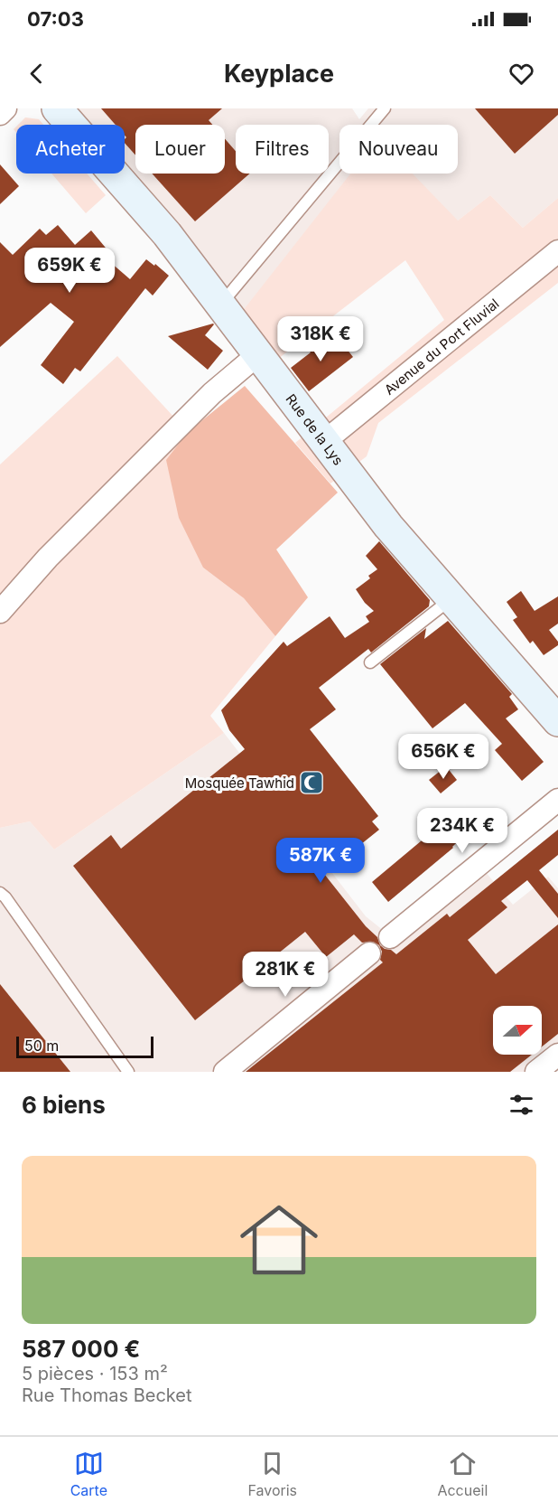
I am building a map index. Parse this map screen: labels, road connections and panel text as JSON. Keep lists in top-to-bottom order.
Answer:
{
  "streets": {
    "main road": ["Rue de la Lys"],
    "street": ["Avenue du Port Fluvial"]
  },
  "crossings": [
    ["Avenue du Port Fluvial", "Rue de la Lys"]
  ],
  "places": {
    "mosque": ["Mosquée Tawhid"]
  },
  "scale_bar": "50 m",
  "north": "right",
  "page": {
    "status": "07:03",
    "header": "Keyplace",
    "chip": [
      "Acheter",
      "Louer",
      "Filtres",
      "Nouveau"
    ],
    "price": [
      "659K €",
      "318K €",
      "656K €",
      "234K €",
      "587K €",
      "281K €"
    ],
    "scale": "50 m",
    "heading": "6 biens",
    "list": [
      {
        "name": "587 000 €",
        "note": "5 pièces · 153 m² · Rue Thomas Becket"
      }
    ],
    "tabs": ["Carte", "Favoris", "Accueil"]
  }
}
